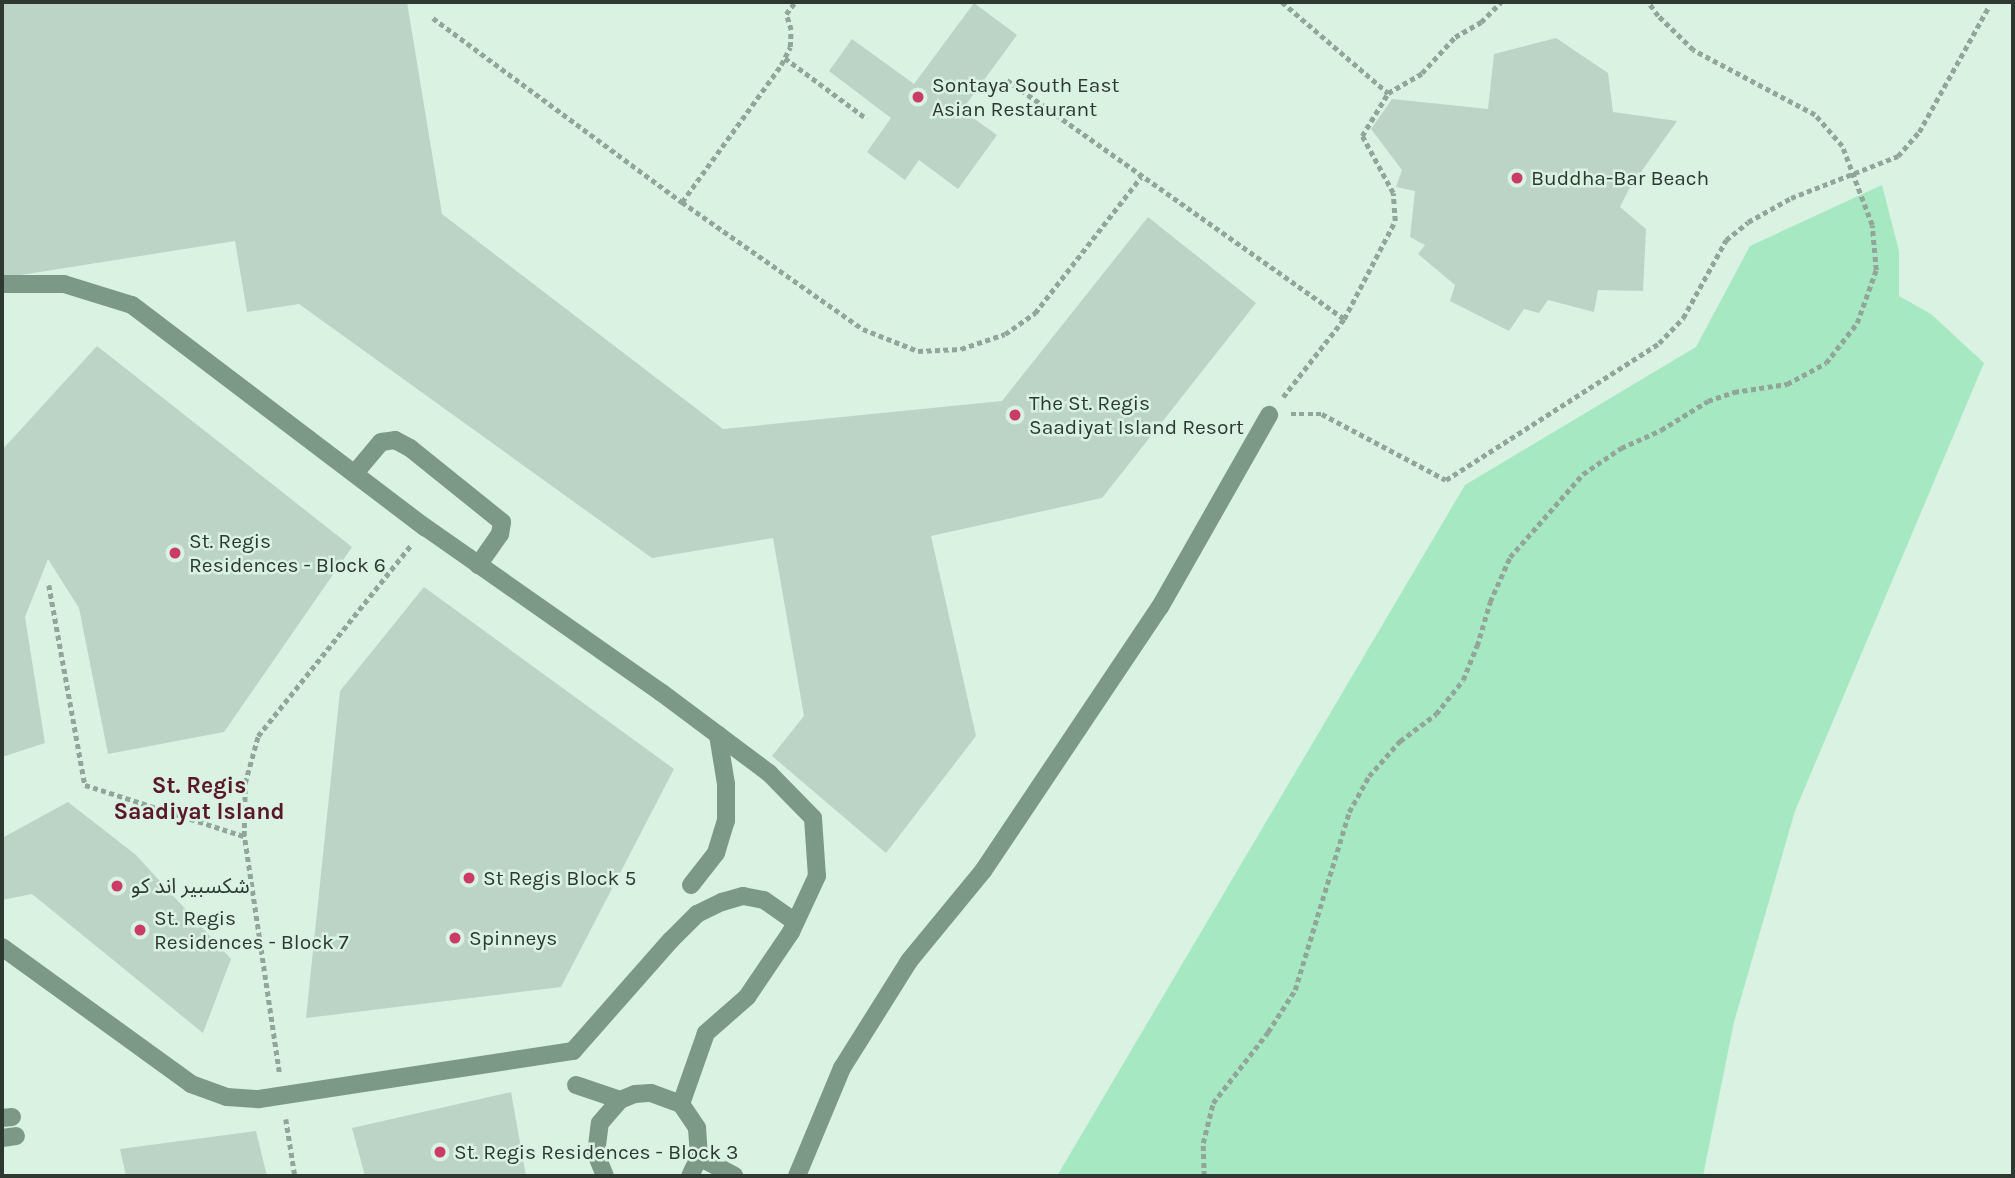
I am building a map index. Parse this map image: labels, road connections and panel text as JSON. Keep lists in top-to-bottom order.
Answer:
{
  "districts": ["St. Regis Saadiyat Island"],
  "places": [
    "Sontaya South East Asian Restaurant",
    "Buddha-Bar Beach",
    "The St. Regis Saadiyat Island Resort",
    "St. Regis Residences - Block 6",
    "St Regis Block 5",
    "شكسبير اند كو",
    "St. Regis Residences - Block 7",
    "Spinneys",
    "St. Regis Residences - Block 3"
  ]
}
